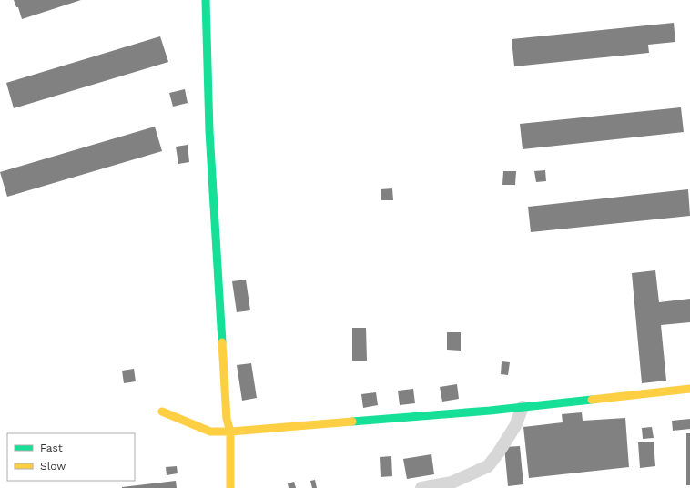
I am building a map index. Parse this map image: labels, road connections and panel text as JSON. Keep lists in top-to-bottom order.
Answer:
{
  "legend": ["Fast", "Slow"]
}
